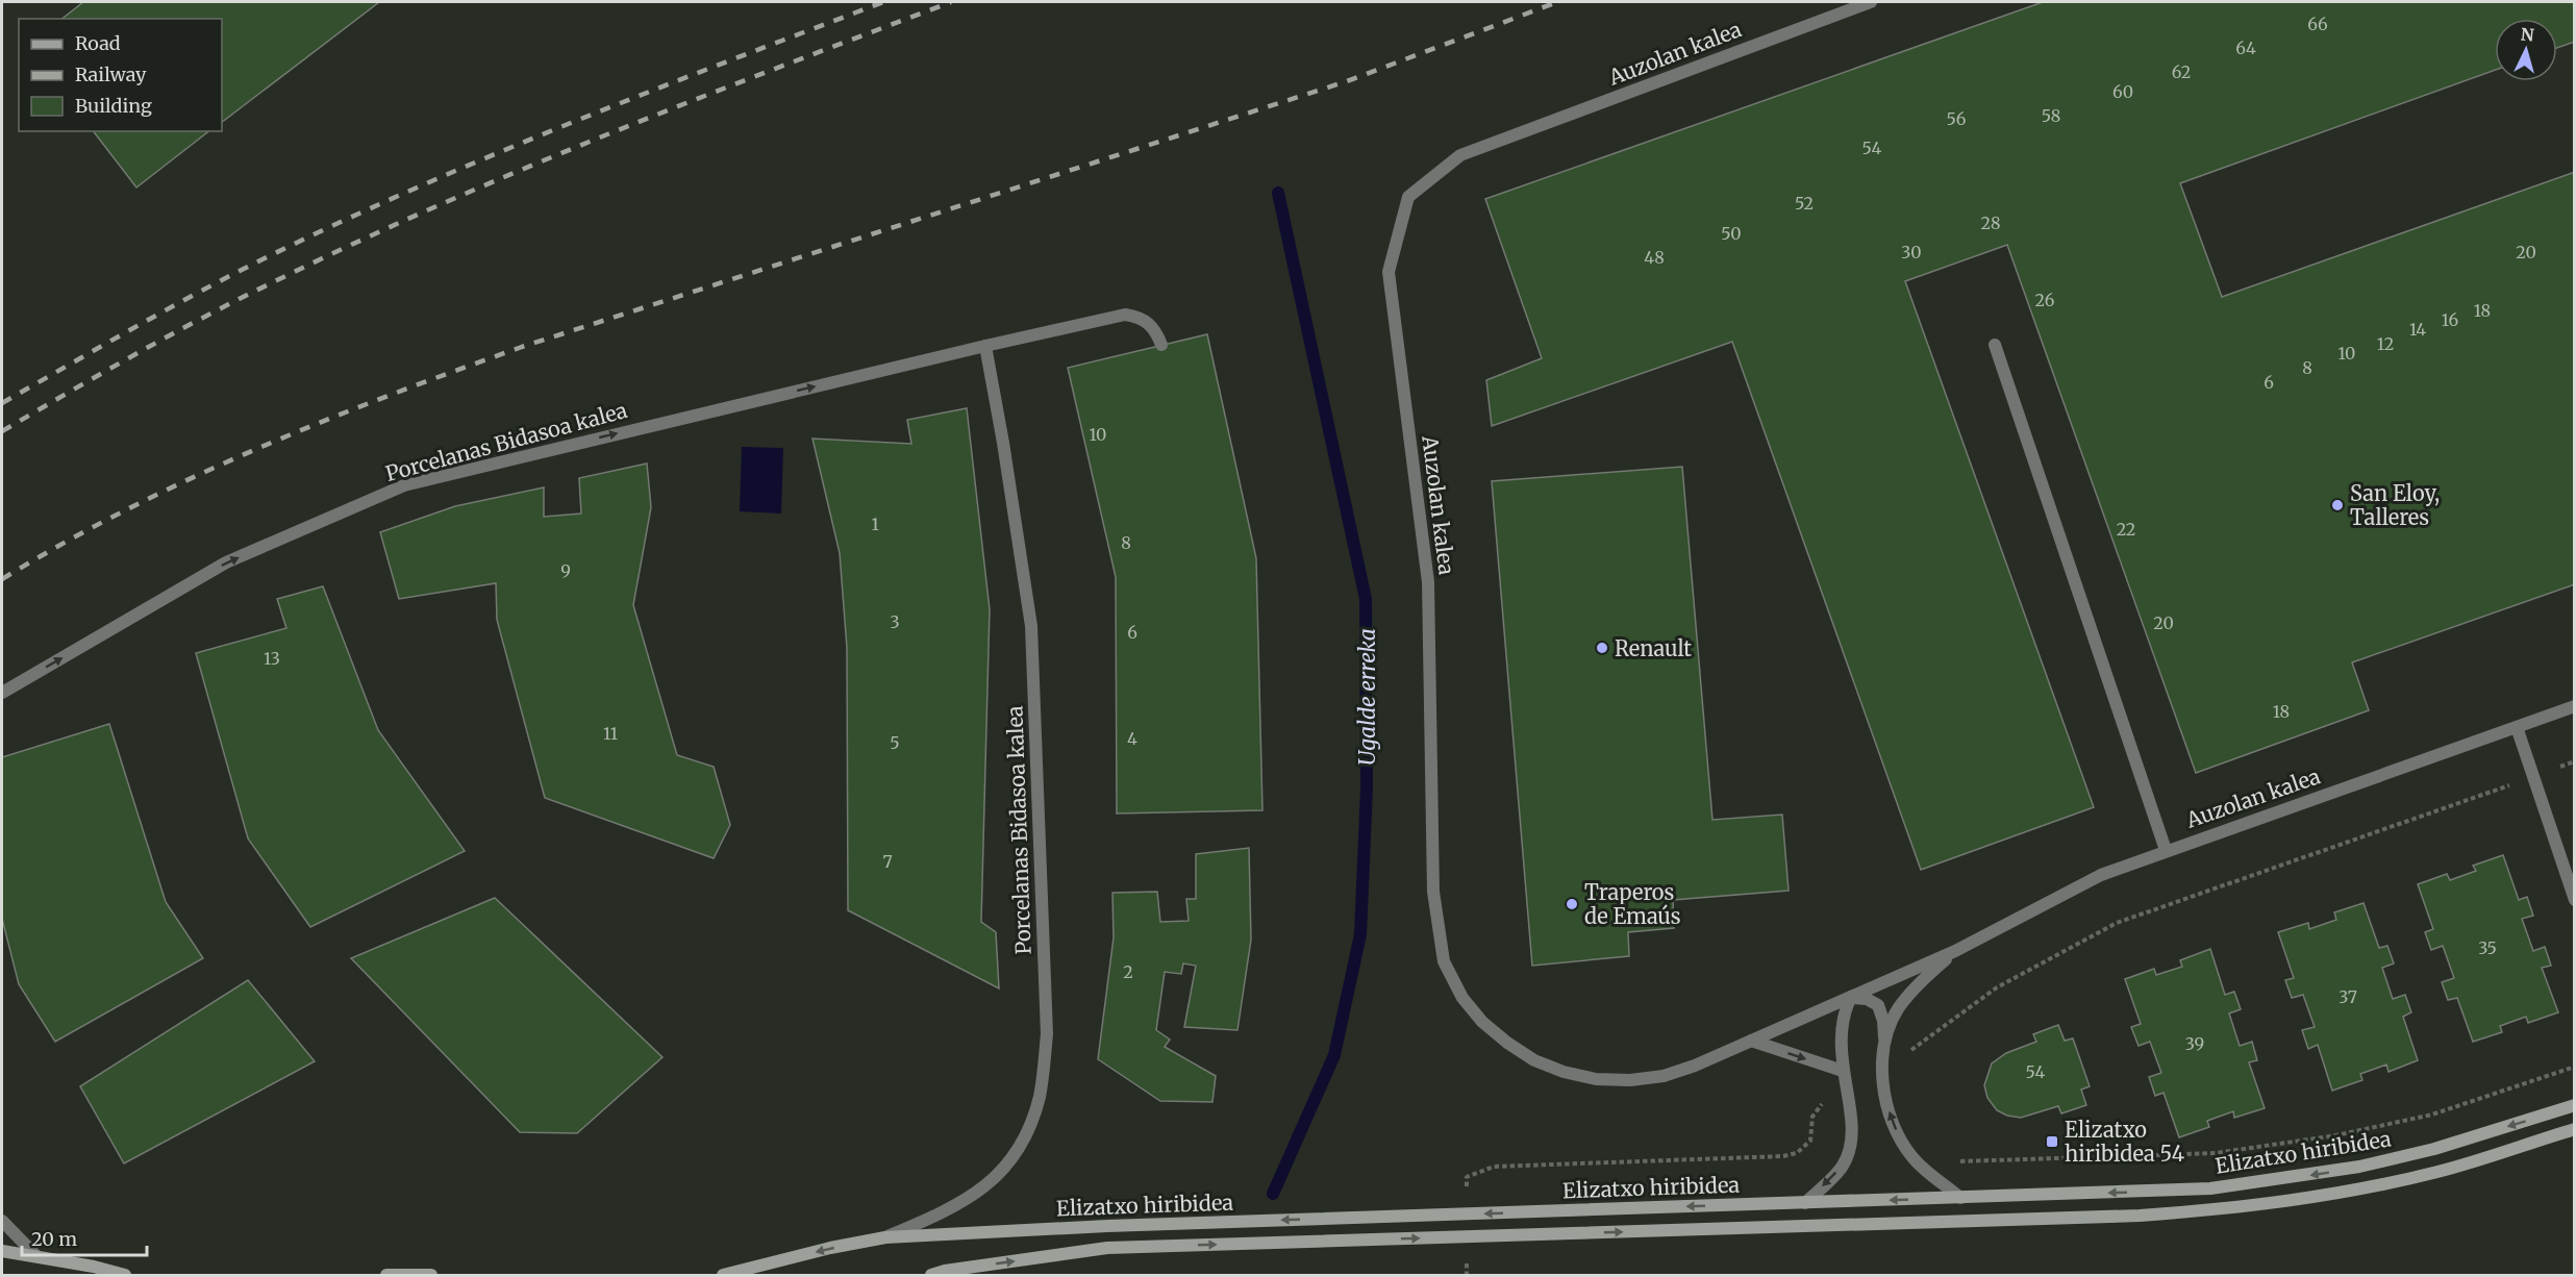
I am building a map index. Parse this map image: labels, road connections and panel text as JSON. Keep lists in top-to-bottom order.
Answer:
{
  "streets": {
    "main road": ["Elizatxo hiribidea"],
    "street": ["Auzolan kalea", "Porcelanas Bidasoa kalea"]
  },
  "crossings": [
    ["Auzolan kalea", "Elizatxo hiribidea"],
    ["Porcelanas Bidasoa kalea", "Elizatxo hiribidea"]
  ],
  "one_way": ["Porcelanas Bidasoa kalea"],
  "water": ["Ugalde erreka"],
  "places": {
    "other": ["San Eloy, Talleres", "Renault", "Traperos de Emaús"],
    "transit": ["Elizatxo hiribidea 54"]
  },
  "house_numbers": [
    "66",
    "64",
    "62",
    "60",
    "58",
    "56",
    "54",
    "52",
    "28",
    "50",
    "30",
    "20",
    "48",
    "26",
    "18",
    "16",
    "14",
    "12",
    "10",
    "8",
    "6",
    "10",
    "1",
    "22",
    "8",
    "9",
    "3",
    "20",
    "6",
    "13",
    "18",
    "11",
    "4",
    "5",
    "7",
    "35",
    "2",
    "37",
    "39",
    "54"
  ],
  "legend": ["Road", "Railway", "Building"],
  "scale_bar": "20 m",
  "north": "top"
}
